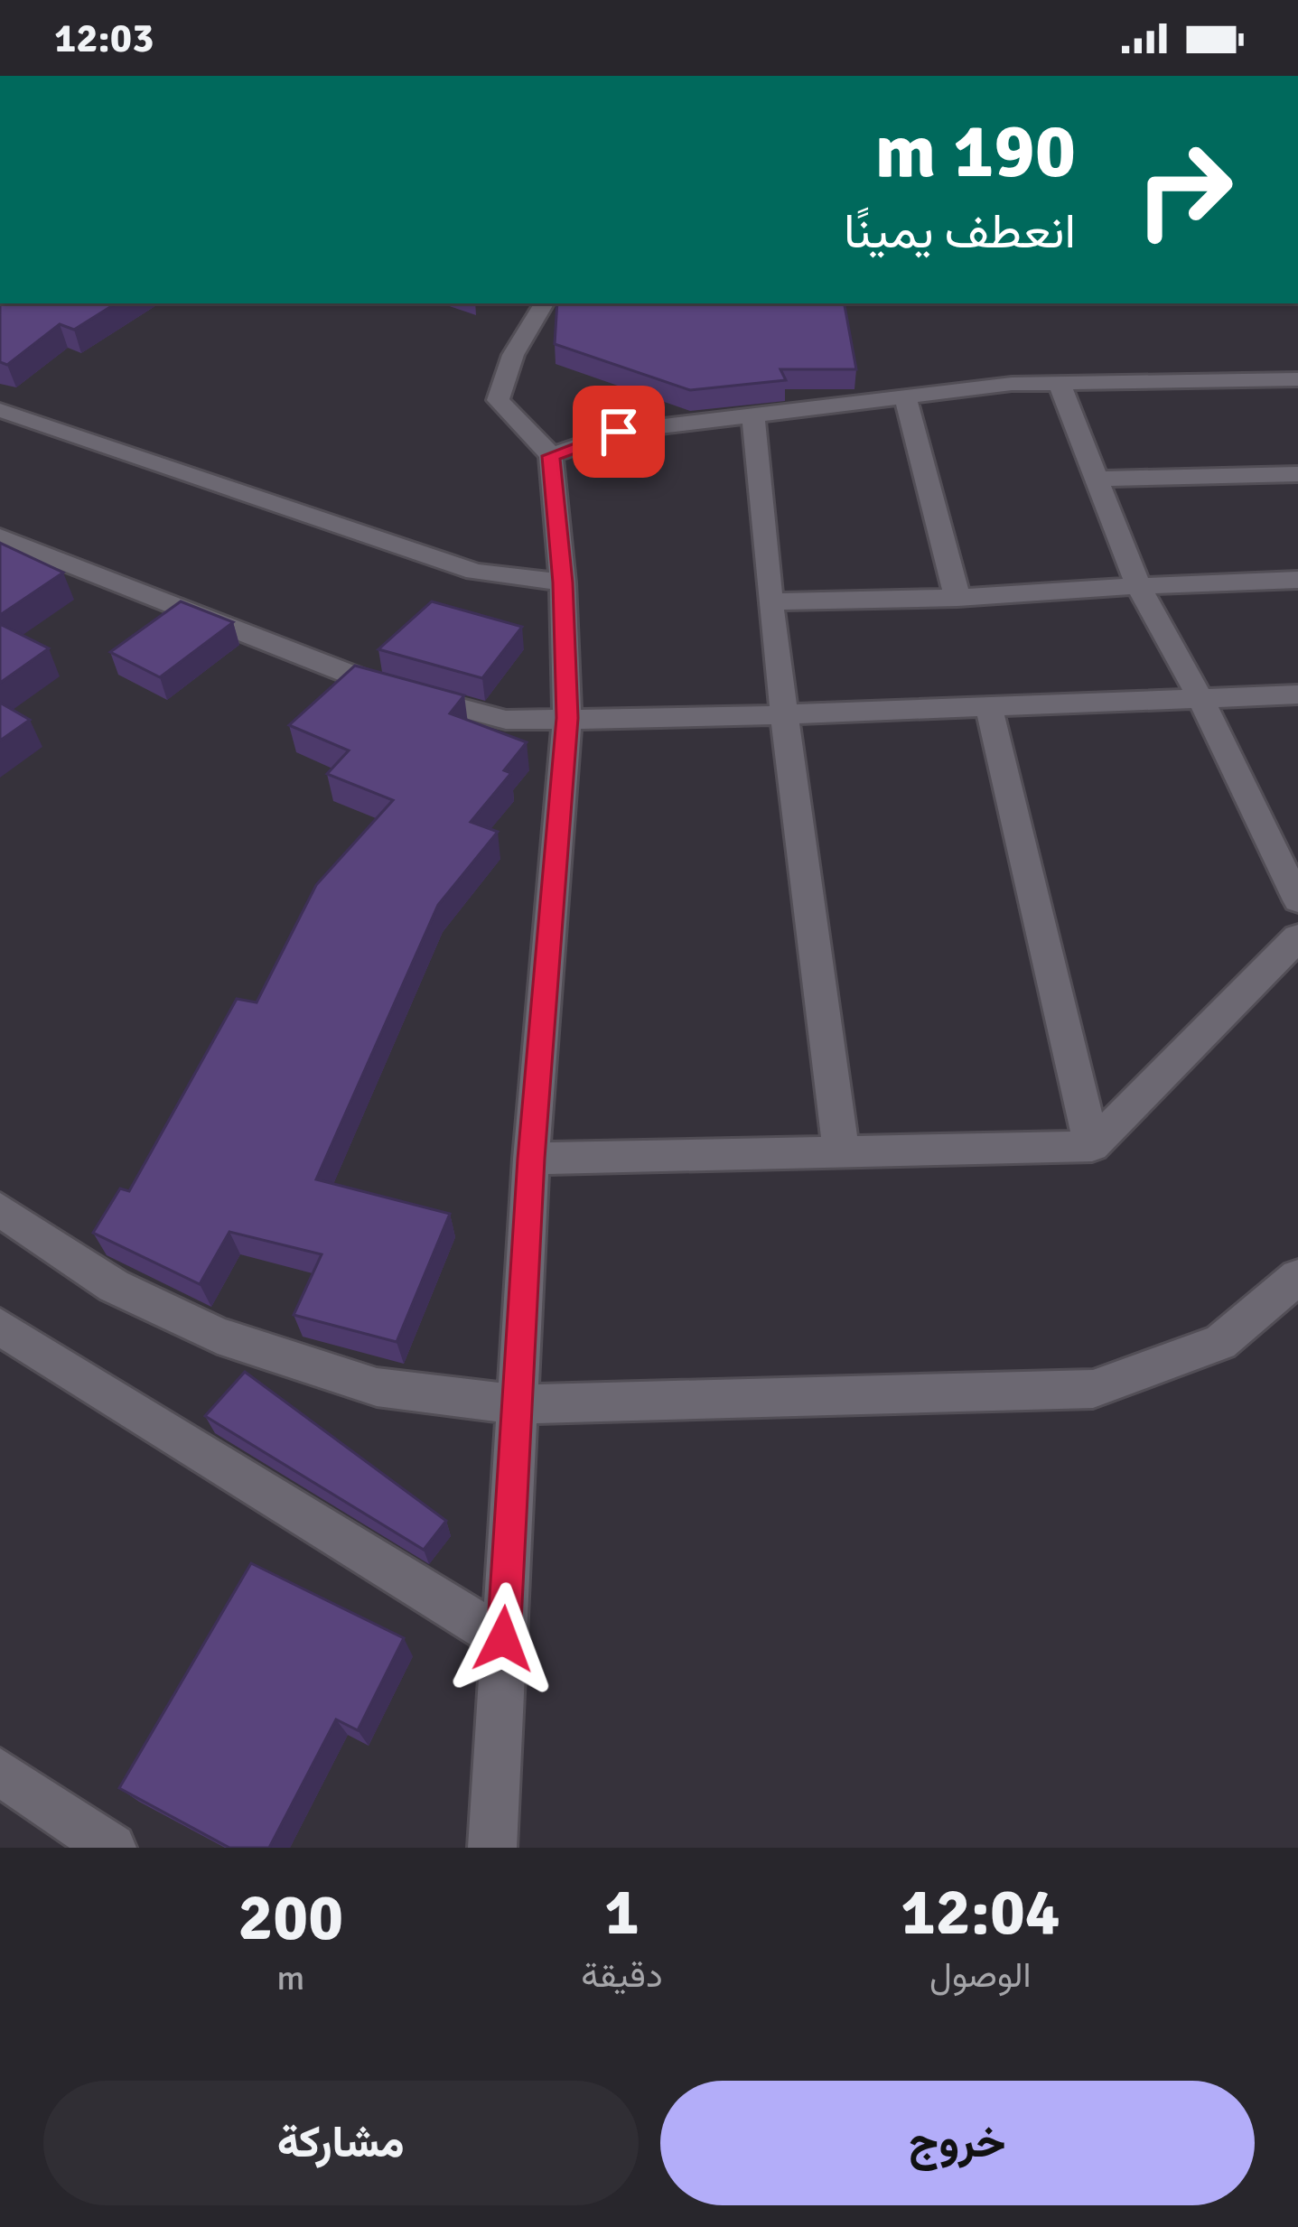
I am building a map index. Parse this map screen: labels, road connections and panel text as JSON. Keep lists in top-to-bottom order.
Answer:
{
  "page": {
    "status": "12:03",
    "turn": ["190 m", "انعطف يمينًا"],
    "eta": [
      "12:04",
      "الوصول",
      "1",
      "دقيقة",
      "200",
      "m"
    ],
    "buttons": ["خروج", "مشاركة"]
  }
}
